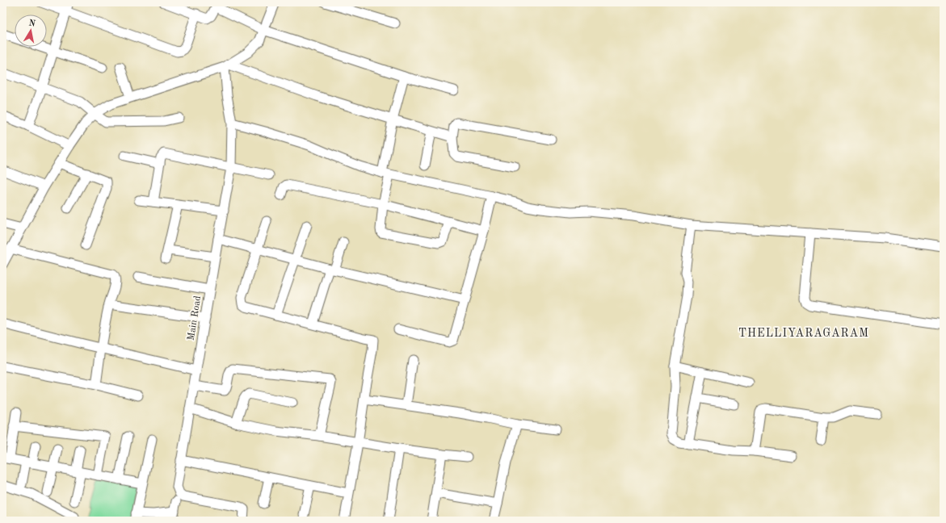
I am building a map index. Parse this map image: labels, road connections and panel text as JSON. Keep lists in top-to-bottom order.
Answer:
{
  "streets": {
    "street": ["Main Road"]
  },
  "districts": ["THELLIYARAGARAM"],
  "north": "top"
}
